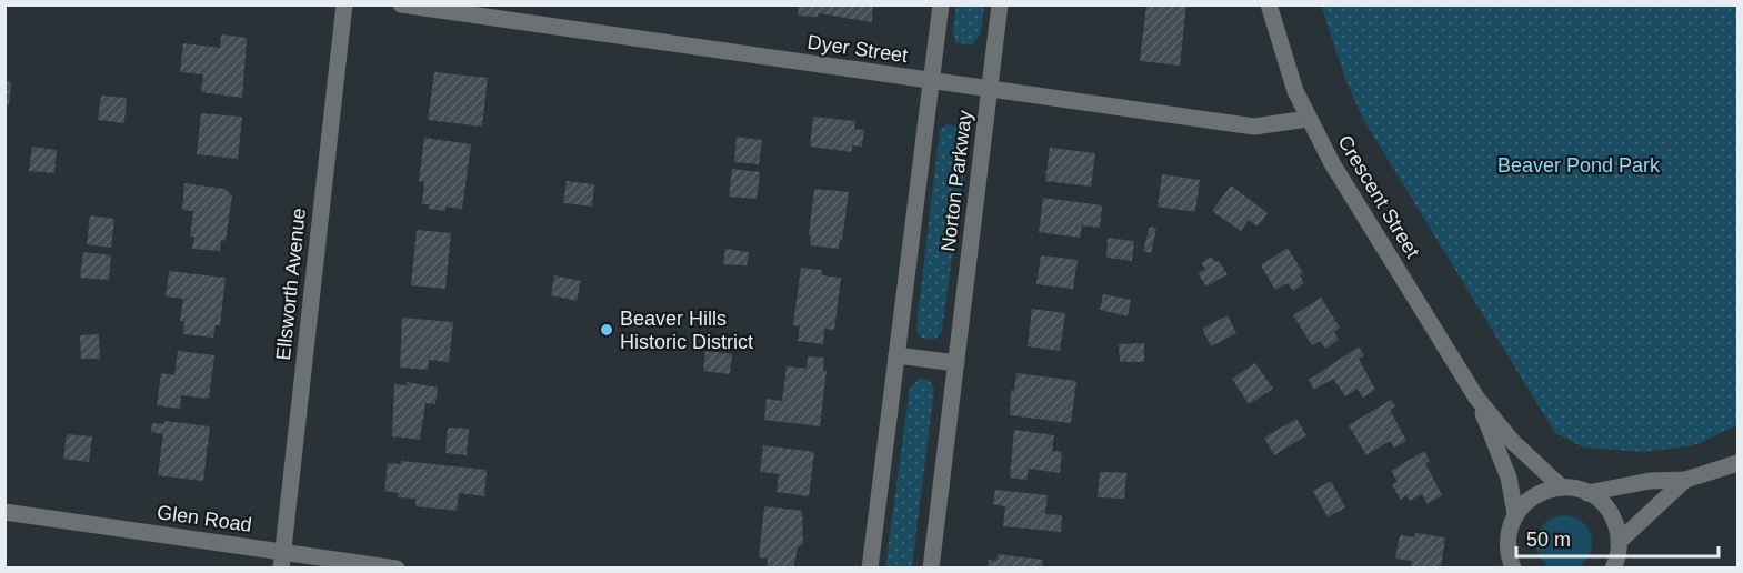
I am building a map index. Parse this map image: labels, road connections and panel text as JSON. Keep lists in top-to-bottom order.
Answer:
{
  "streets": {
    "street": [
      "Dyer Street",
      "Norton Parkway",
      "Crescent Street",
      "Ellsworth Avenue",
      "Glen Road"
    ]
  },
  "crossings": [
    ["Dyer Street", "Norton Parkway"],
    ["Dyer Street", "Crescent Street"],
    ["Ellsworth Avenue", "Glen Road"]
  ],
  "parks": ["Beaver Pond Park"],
  "places": ["Beaver Hills Historic District"],
  "scale_bar": "50 m"
}
